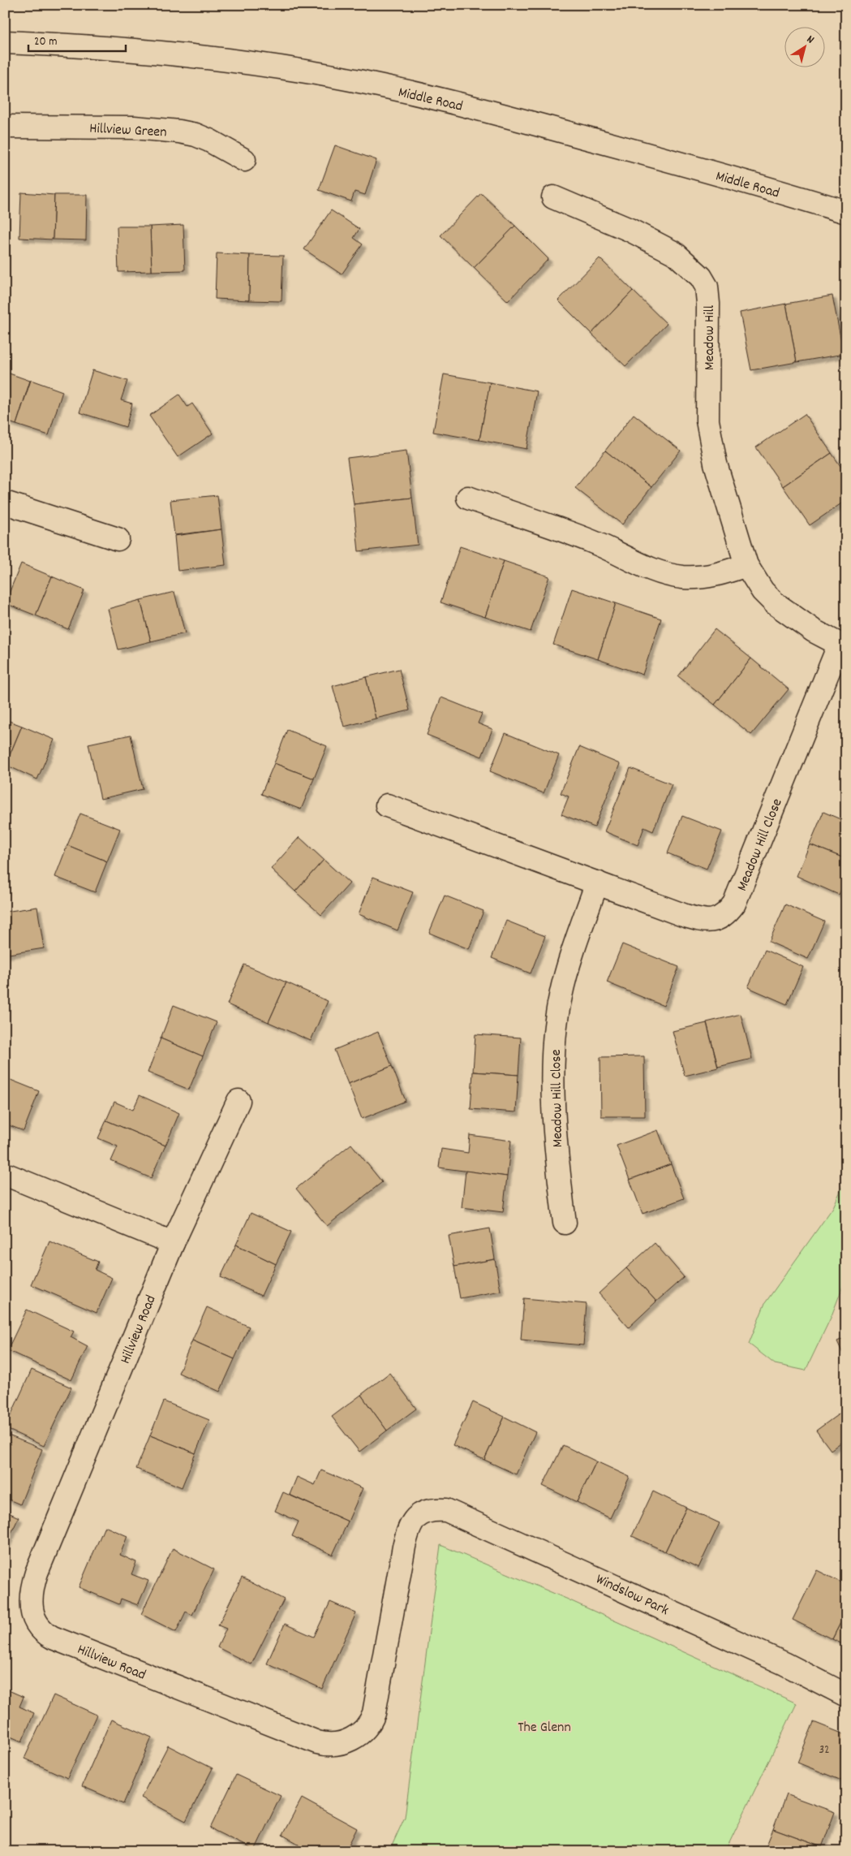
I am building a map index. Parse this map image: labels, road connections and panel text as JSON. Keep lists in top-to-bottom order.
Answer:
{
  "streets": {
    "street": [
      "Middle Road",
      "Hillview Green",
      "Meadow Hill",
      "Meadow Hill Close",
      "Hillview Road",
      "Windslow Park"
    ]
  },
  "crossings": [
    ["Meadow Hill", "Meadow Hill Close"],
    ["Hillview Road", "Windslow Park"]
  ],
  "parks": ["The Glenn"],
  "house_numbers": ["32"],
  "scale_bar": "20 m",
  "north": "top right"
}
